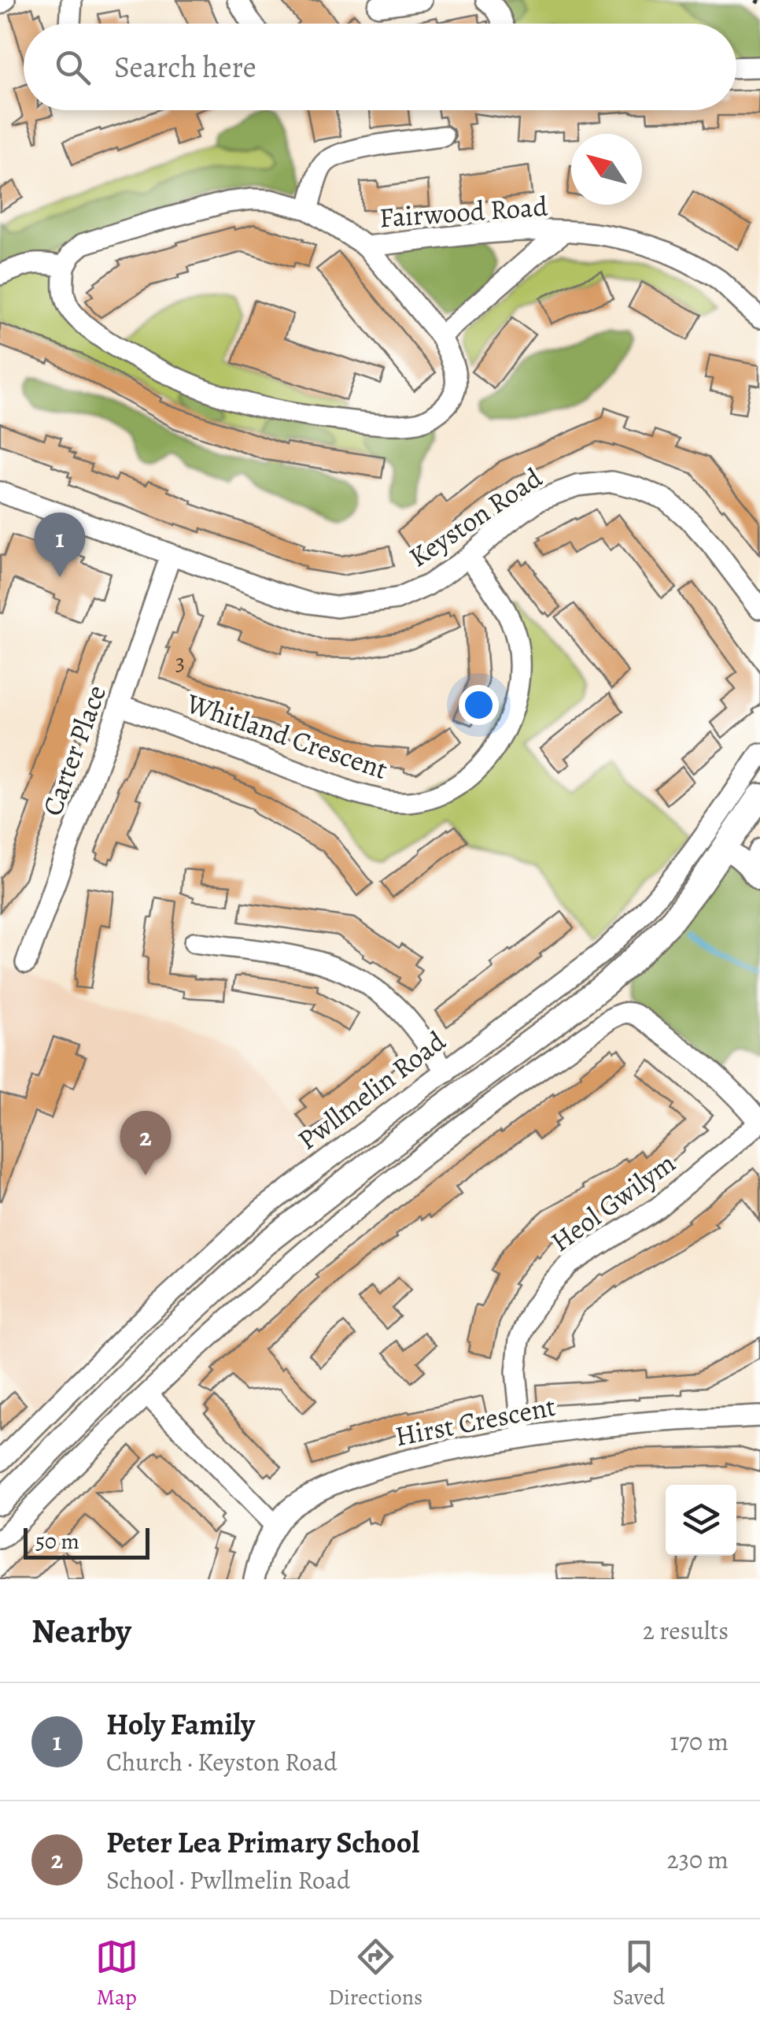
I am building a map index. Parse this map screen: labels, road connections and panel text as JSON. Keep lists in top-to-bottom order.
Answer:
{
  "streets": {
    "street": [
      "Fairwood Road",
      "Keyston Road",
      "Whitland Crescent",
      "Carter Place",
      "Pwllmelin Road",
      "Heol Gwilym",
      "Hirst Crescent"
    ]
  },
  "crossings": [
    ["Keyston Road", "Whitland Crescent"],
    ["Keyston Road", "Carter Place"],
    ["Whitland Crescent", "Carter Place"],
    ["Heol Gwilym", "Hirst Crescent"]
  ],
  "house_numbers": ["3"],
  "scale_bar": "50 m",
  "north": "top left",
  "page": {
    "search": "Search here",
    "pins": ["1", "2"],
    "scale": "50 m",
    "heading": ["Nearby", "2 results"],
    "list": [
      {
        "mark": "1",
        "name": "Holy Family",
        "note": "Church · Keyston Road",
        "value": "170 m"
      },
      {
        "mark": "2",
        "name": "Peter Lea Primary School",
        "note": "School · Pwllmelin Road",
        "value": "230 m"
      }
    ],
    "nav": ["Map", "Directions", "Saved"]
  }
}
